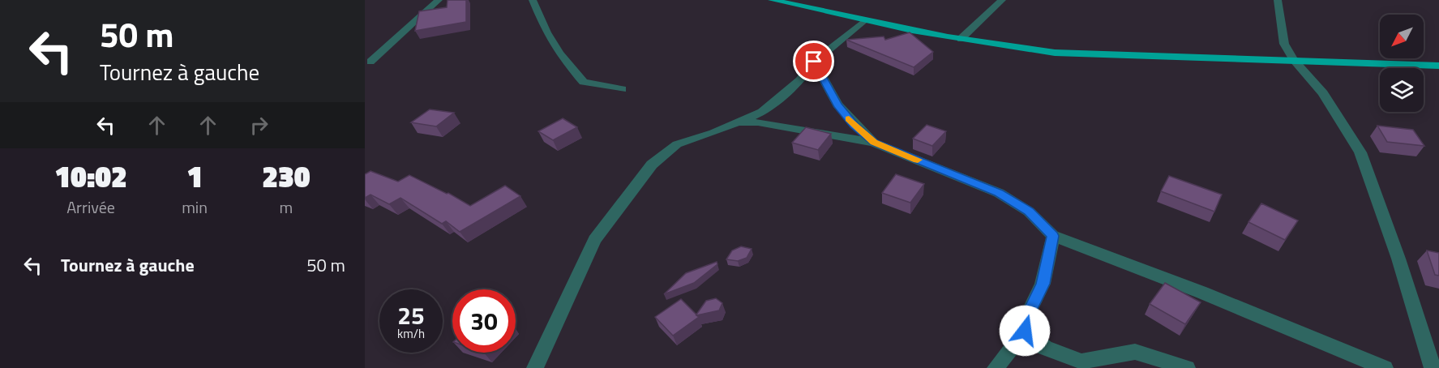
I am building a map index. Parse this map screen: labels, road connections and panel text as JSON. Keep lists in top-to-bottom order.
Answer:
{
  "north": "bottom left",
  "page": {
    "turn": ["50 m", "Tournez à gauche"],
    "eta": [
      "10:02",
      "Arrivée",
      "1",
      "min",
      "230",
      "m"
    ],
    "list": [
      {
        "name": "Tournez à gauche",
        "value": "50 m"
      }
    ],
    "speed": "25 km/h",
    "limit": "30"
  }
}
